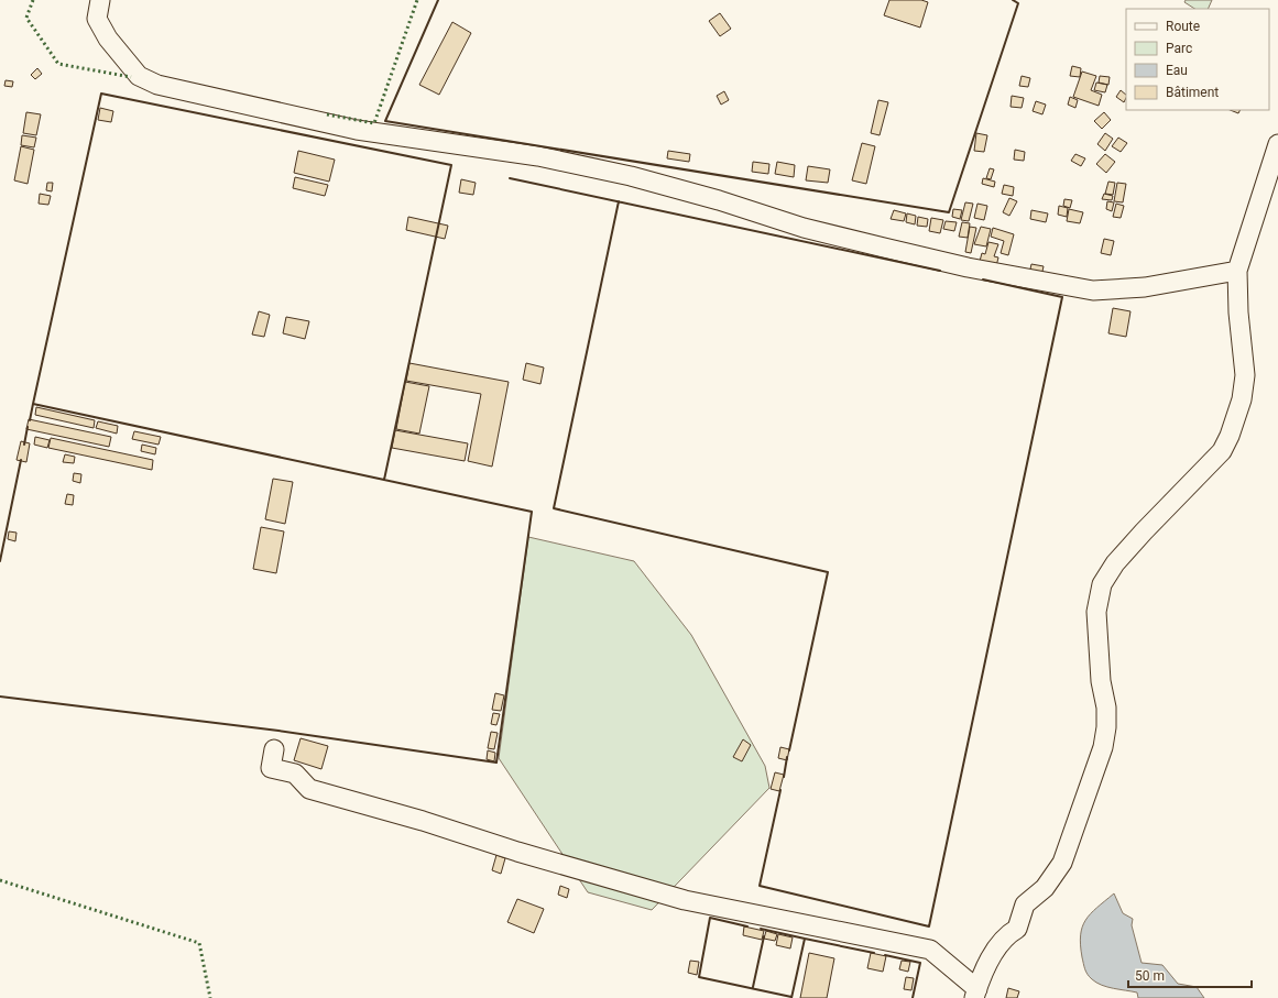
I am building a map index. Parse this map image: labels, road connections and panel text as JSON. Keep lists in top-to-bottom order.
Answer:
{
  "legend": [
    "Route",
    "Parc",
    "Eau",
    "Bâtiment"
  ],
  "scale_bar": "50 m"
}
